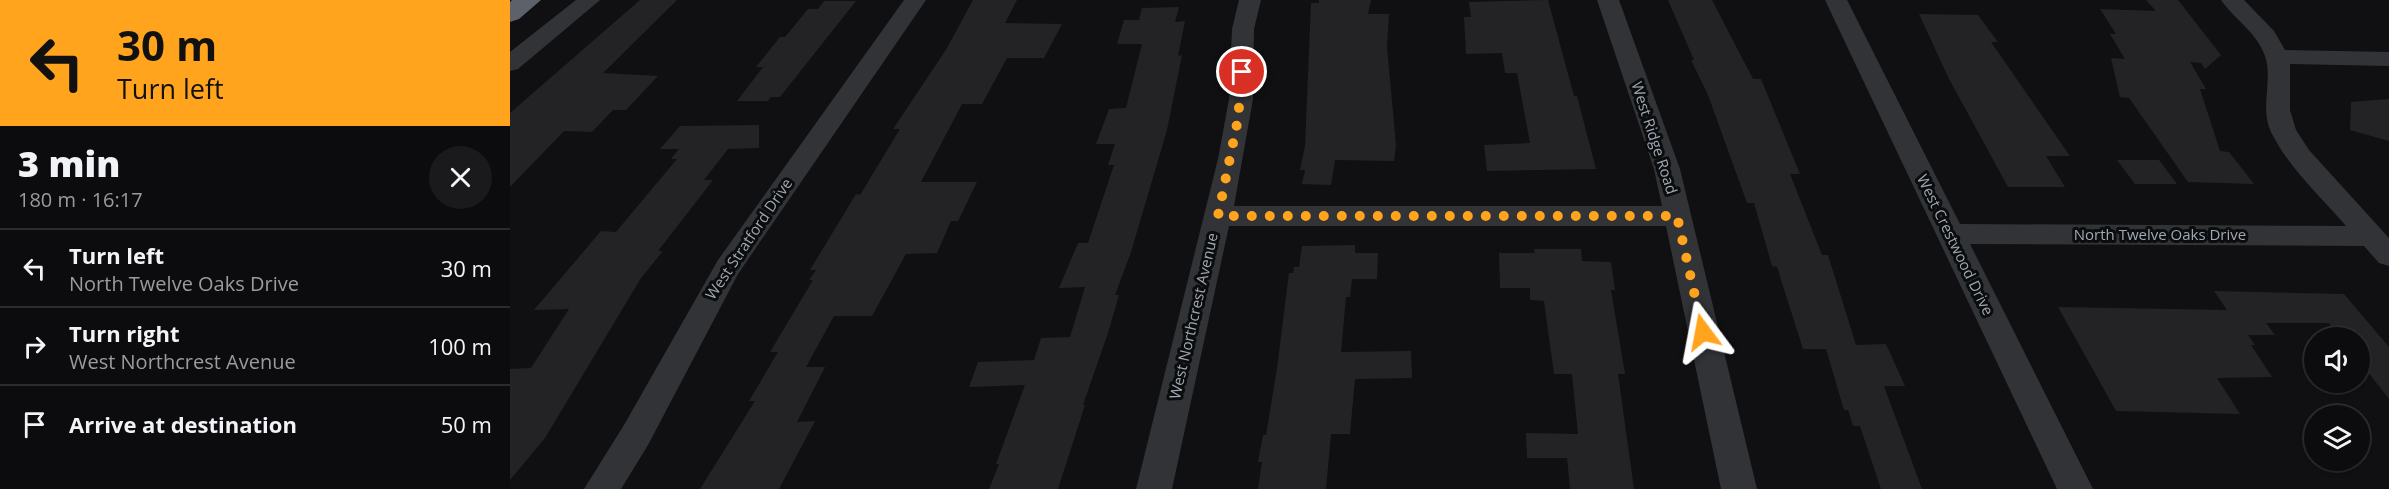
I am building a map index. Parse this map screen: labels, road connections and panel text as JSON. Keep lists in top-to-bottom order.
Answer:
{
  "streets": {
    "street": [
      "West Ridge Road",
      "North Twelve Oaks Drive",
      "West Stratford Drive",
      "West Crestwood Drive",
      "West Northcrest Avenue"
    ]
  },
  "crossings": [
    ["North Twelve Oaks Drive", "West Crestwood Drive"]
  ],
  "page": {
    "turn": ["30 m", "Turn left"],
    "heading": ["3 min", "180 m · 16:17"],
    "list": [
      {
        "name": "Turn left",
        "note": "North Twelve Oaks Drive",
        "value": "30 m"
      },
      {
        "name": "Turn right",
        "note": "West Northcrest Avenue",
        "value": "100 m"
      },
      {
        "name": "Arrive at destination",
        "value": "50 m"
      }
    ]
  }
}
